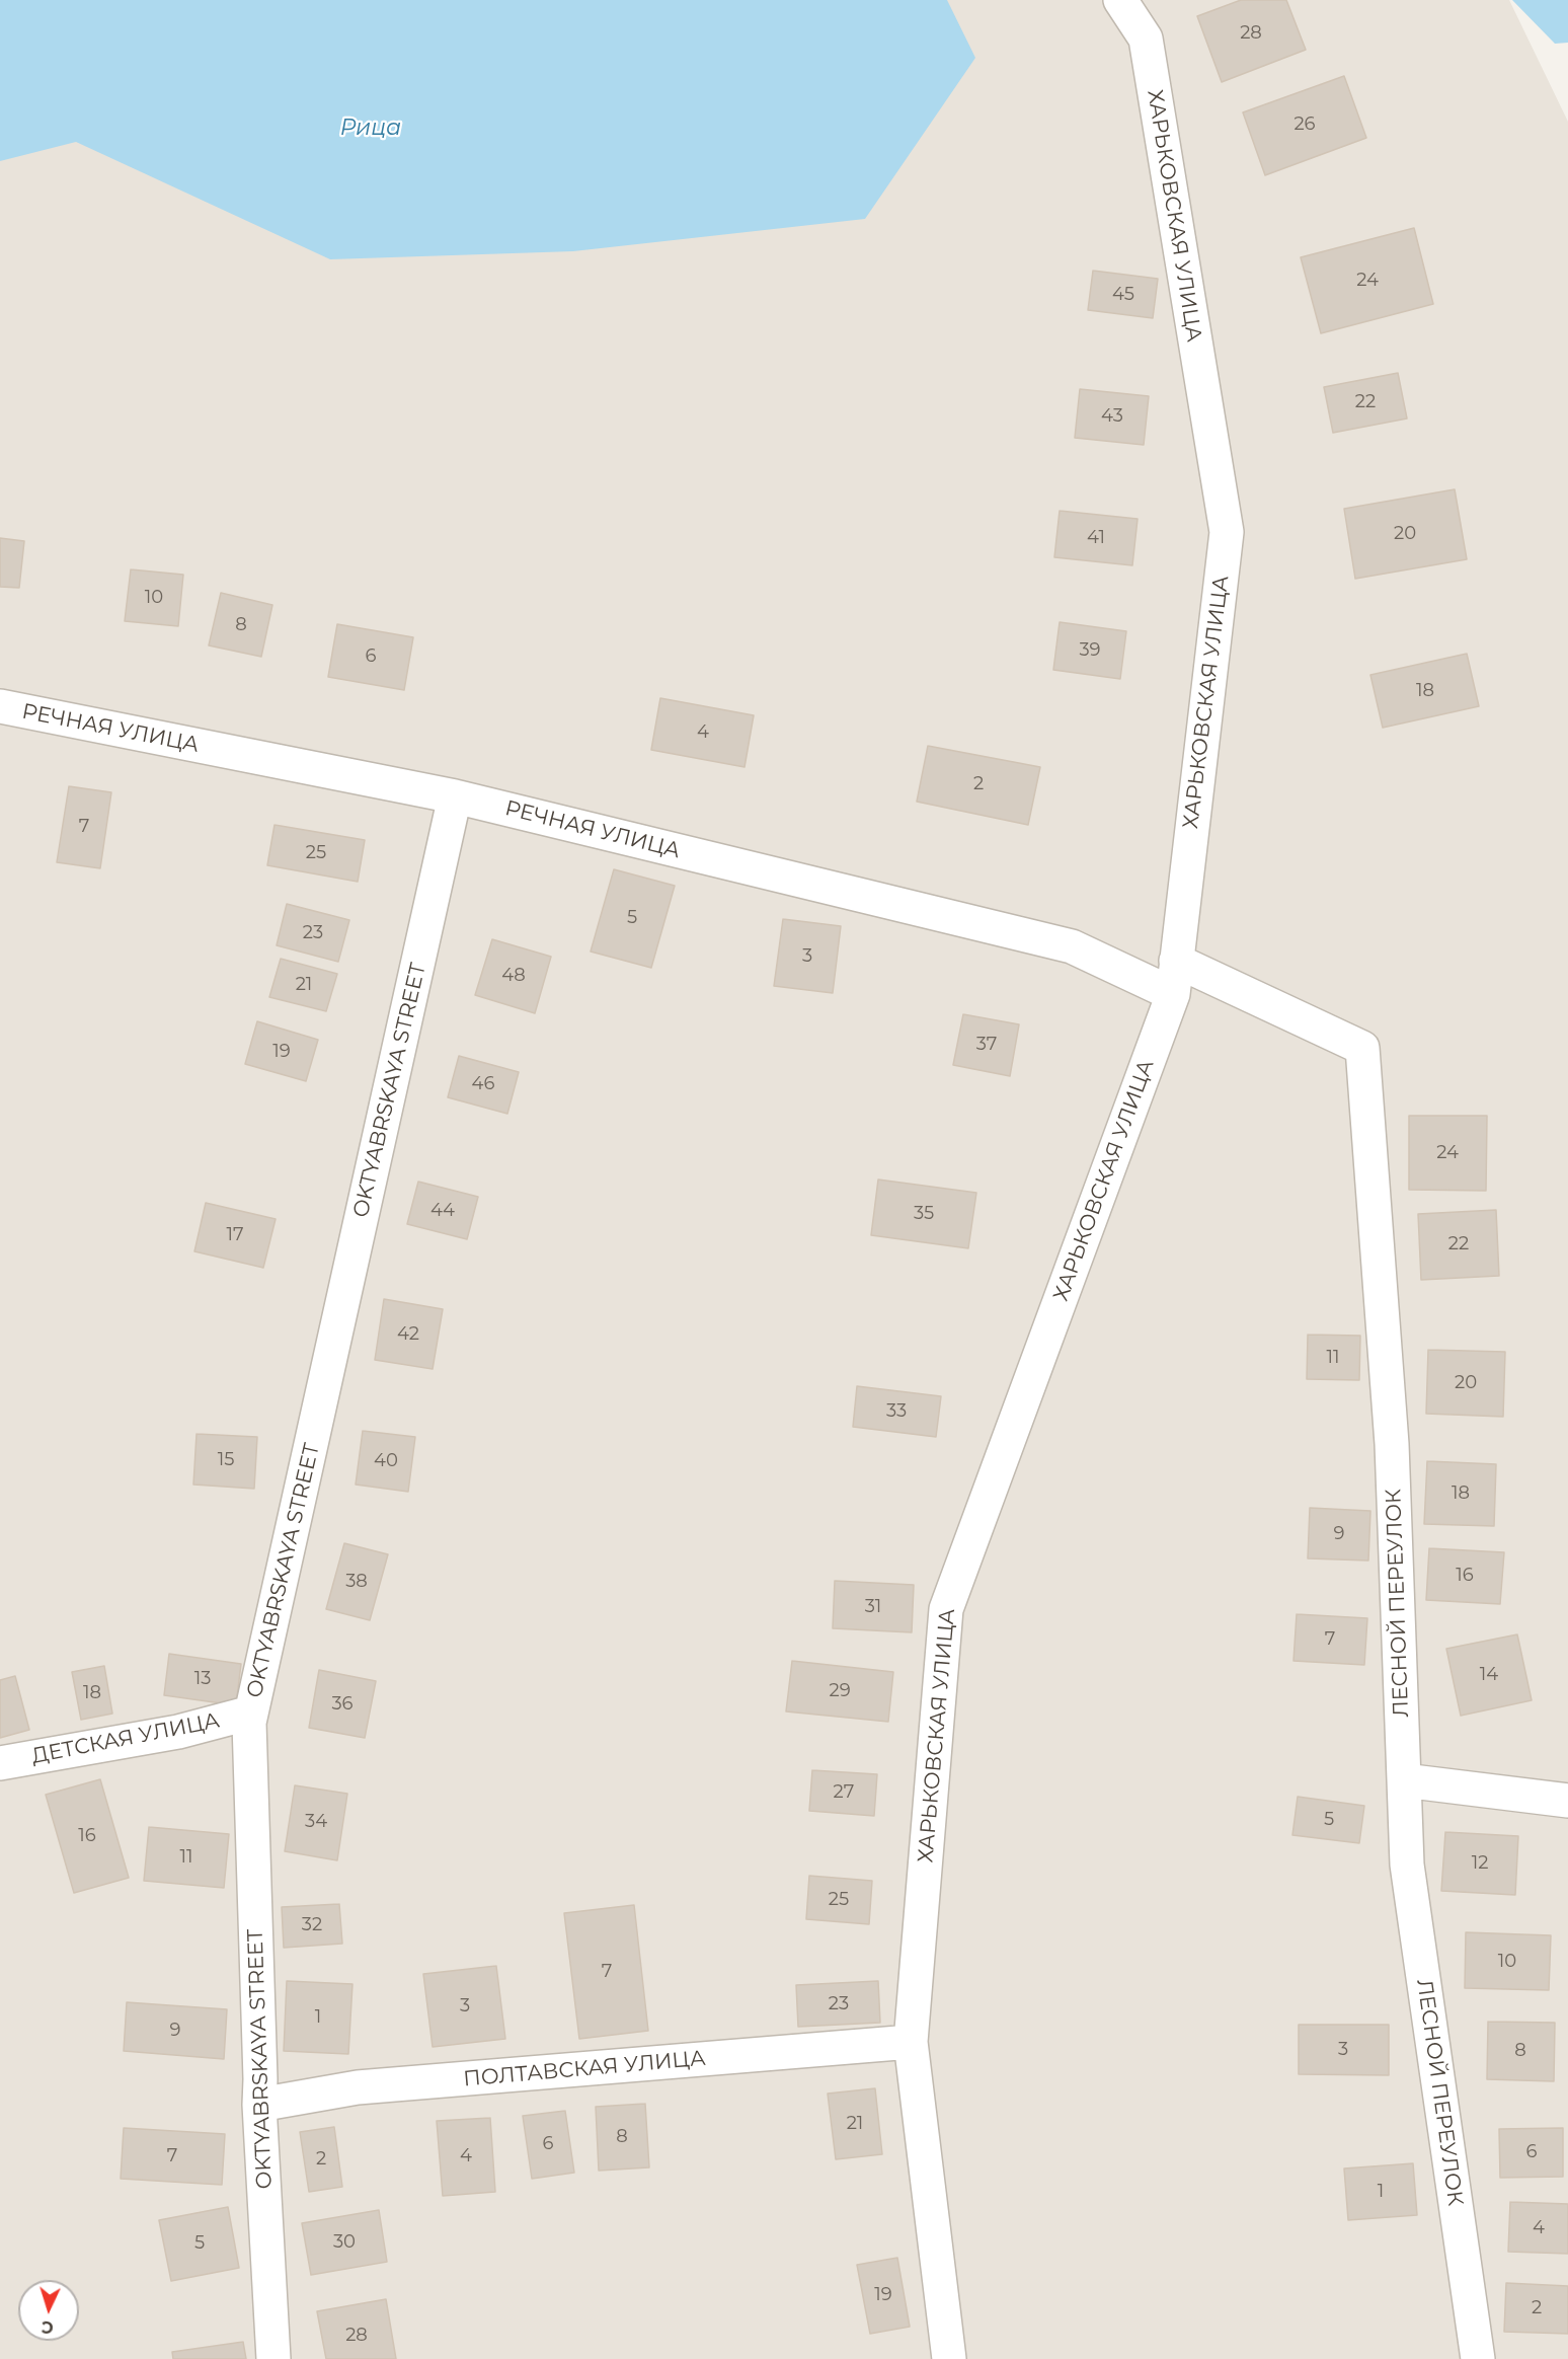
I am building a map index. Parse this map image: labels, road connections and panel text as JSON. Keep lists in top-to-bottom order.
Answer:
{
  "streets": {
    "street": [
      "ХАРЬКОВСКАЯ УЛИЦА",
      "РЕЧНАЯ УЛИЦА",
      "OKTYABRSKAYA STREET",
      "ЛЕСНОЙ ПЕРЕУЛОК",
      "ДЕТСКАЯ УЛИЦА",
      "ПОЛТАВСКАЯ УЛИЦА"
    ]
  },
  "crossings": [
    ["ХАРЬКОВСКАЯ УЛИЦА", "РЕЧНАЯ УЛИЦА"],
    ["ХАРЬКОВСКАЯ УЛИЦА", "ЛЕСНОЙ ПЕРЕУЛОК"],
    ["ХАРЬКОВСКАЯ УЛИЦА", "ПОЛТАВСКАЯ УЛИЦА"],
    ["РЕЧНАЯ УЛИЦА", "OKTYABRSKAYA STREET"],
    ["OKTYABRSKAYA STREET", "ДЕТСКАЯ УЛИЦА"],
    ["OKTYABRSKAYA STREET", "ПОЛТАВСКАЯ УЛИЦА"]
  ],
  "water": ["Рица"],
  "house_numbers": [
    "28",
    "26",
    "24",
    "45",
    "22",
    "43",
    "20",
    "41",
    "10",
    "8",
    "39",
    "6",
    "18",
    "4",
    "2",
    "7",
    "25",
    "5",
    "23",
    "3",
    "48",
    "21",
    "37",
    "19",
    "46",
    "24",
    "44",
    "35",
    "17",
    "22",
    "42",
    "11",
    "20",
    "33",
    "15",
    "40",
    "18",
    "9",
    "16",
    "38",
    "31",
    "7",
    "14",
    "13",
    "29",
    "18",
    "36",
    "27",
    "5",
    "34",
    "16",
    "11",
    "12",
    "25",
    "32",
    "10",
    "7",
    "23",
    "3",
    "1",
    "9",
    "3",
    "8",
    "21",
    "8",
    "6",
    "6",
    "7",
    "4",
    "2",
    "1",
    "4",
    "30",
    "5",
    "19",
    "2",
    "28"
  ],
  "north": "bottom"
}
